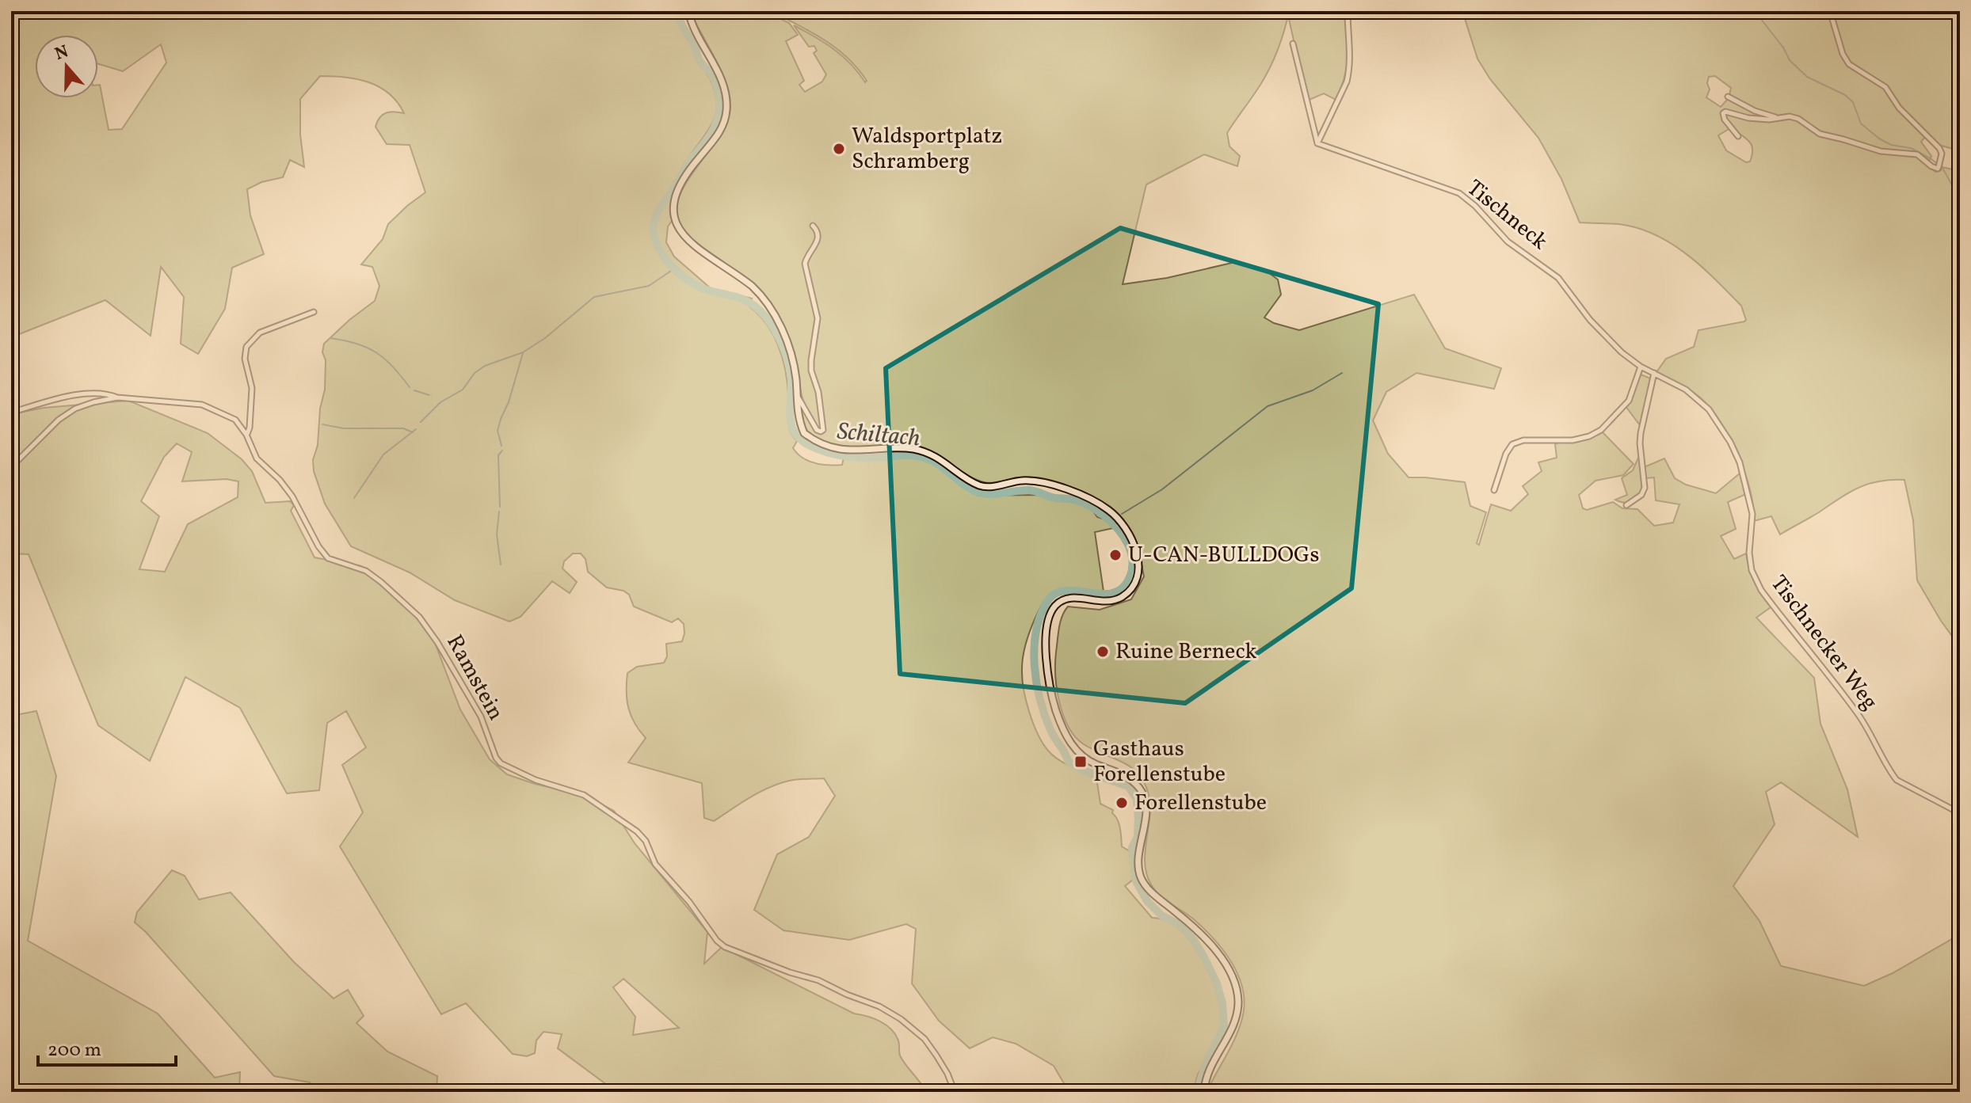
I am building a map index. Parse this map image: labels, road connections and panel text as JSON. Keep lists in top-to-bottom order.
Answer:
{
  "streets": {
    "street": ["Tischneck", "Tischnecker Weg", "Ramstein"]
  },
  "crossings": [
    ["Tischneck", "Tischnecker Weg"]
  ],
  "water": ["Schiltach"],
  "places": {
    "other": [
      "Waldsportplatz Schramberg",
      "U-CAN-BULLDOGs",
      "Ruine Berneck",
      "Forellenstube"
    ],
    "transit": ["Gasthaus Forellenstube"]
  },
  "scale_bar": "200 m",
  "north": "top"
}
